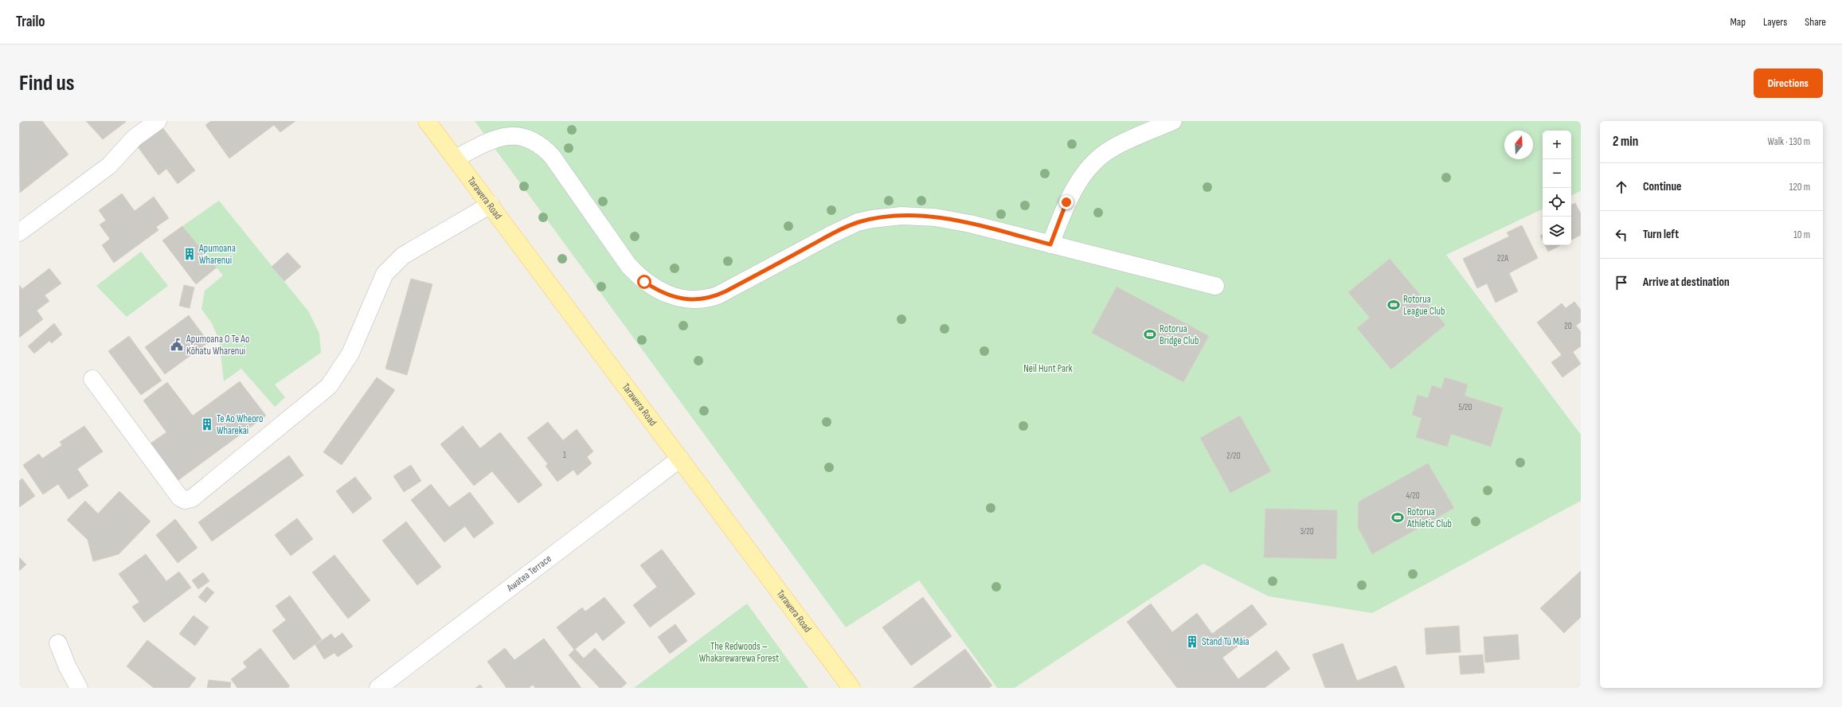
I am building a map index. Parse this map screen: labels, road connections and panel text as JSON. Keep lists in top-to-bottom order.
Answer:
{
  "streets": {
    "main road": ["Tarawera Road"],
    "street": ["Awatea Terrace"]
  },
  "crossings": [
    ["Tarawera Road", "Awatea Terrace"]
  ],
  "parks": ["Neil Hunt Park", "The Redwoods – Whakarewarewa Forest"],
  "places": {
    "building": ["Apumoana Wharenui", "Te Ao Wheoro Wharekai", "Stand Tū Māia"],
    "sports": ["Rotorua League Club", "Rotorua Bridge Club", "Rotorua Athletic Club"],
    "public building": ["Apumoana O Te Ao Kōhatu Wharenui"]
  },
  "house_numbers": [
    "22A",
    "20",
    "5/20",
    "1",
    "2/20",
    "4/20",
    "3/20"
  ],
  "north": "top",
  "page": {
    "header": "Trailo",
    "nav": ["Map", "Layers", "Share"],
    "buttons": "Directions",
    "title": "Find us",
    "heading": ["2 min", "Walk · 130 m"],
    "map_buttons": ["+", "−"],
    "list": [
      ["Continue", "120 m"],
      ["Turn left", "10 m"],
      "Arrive at destination"
    ]
  }
}
